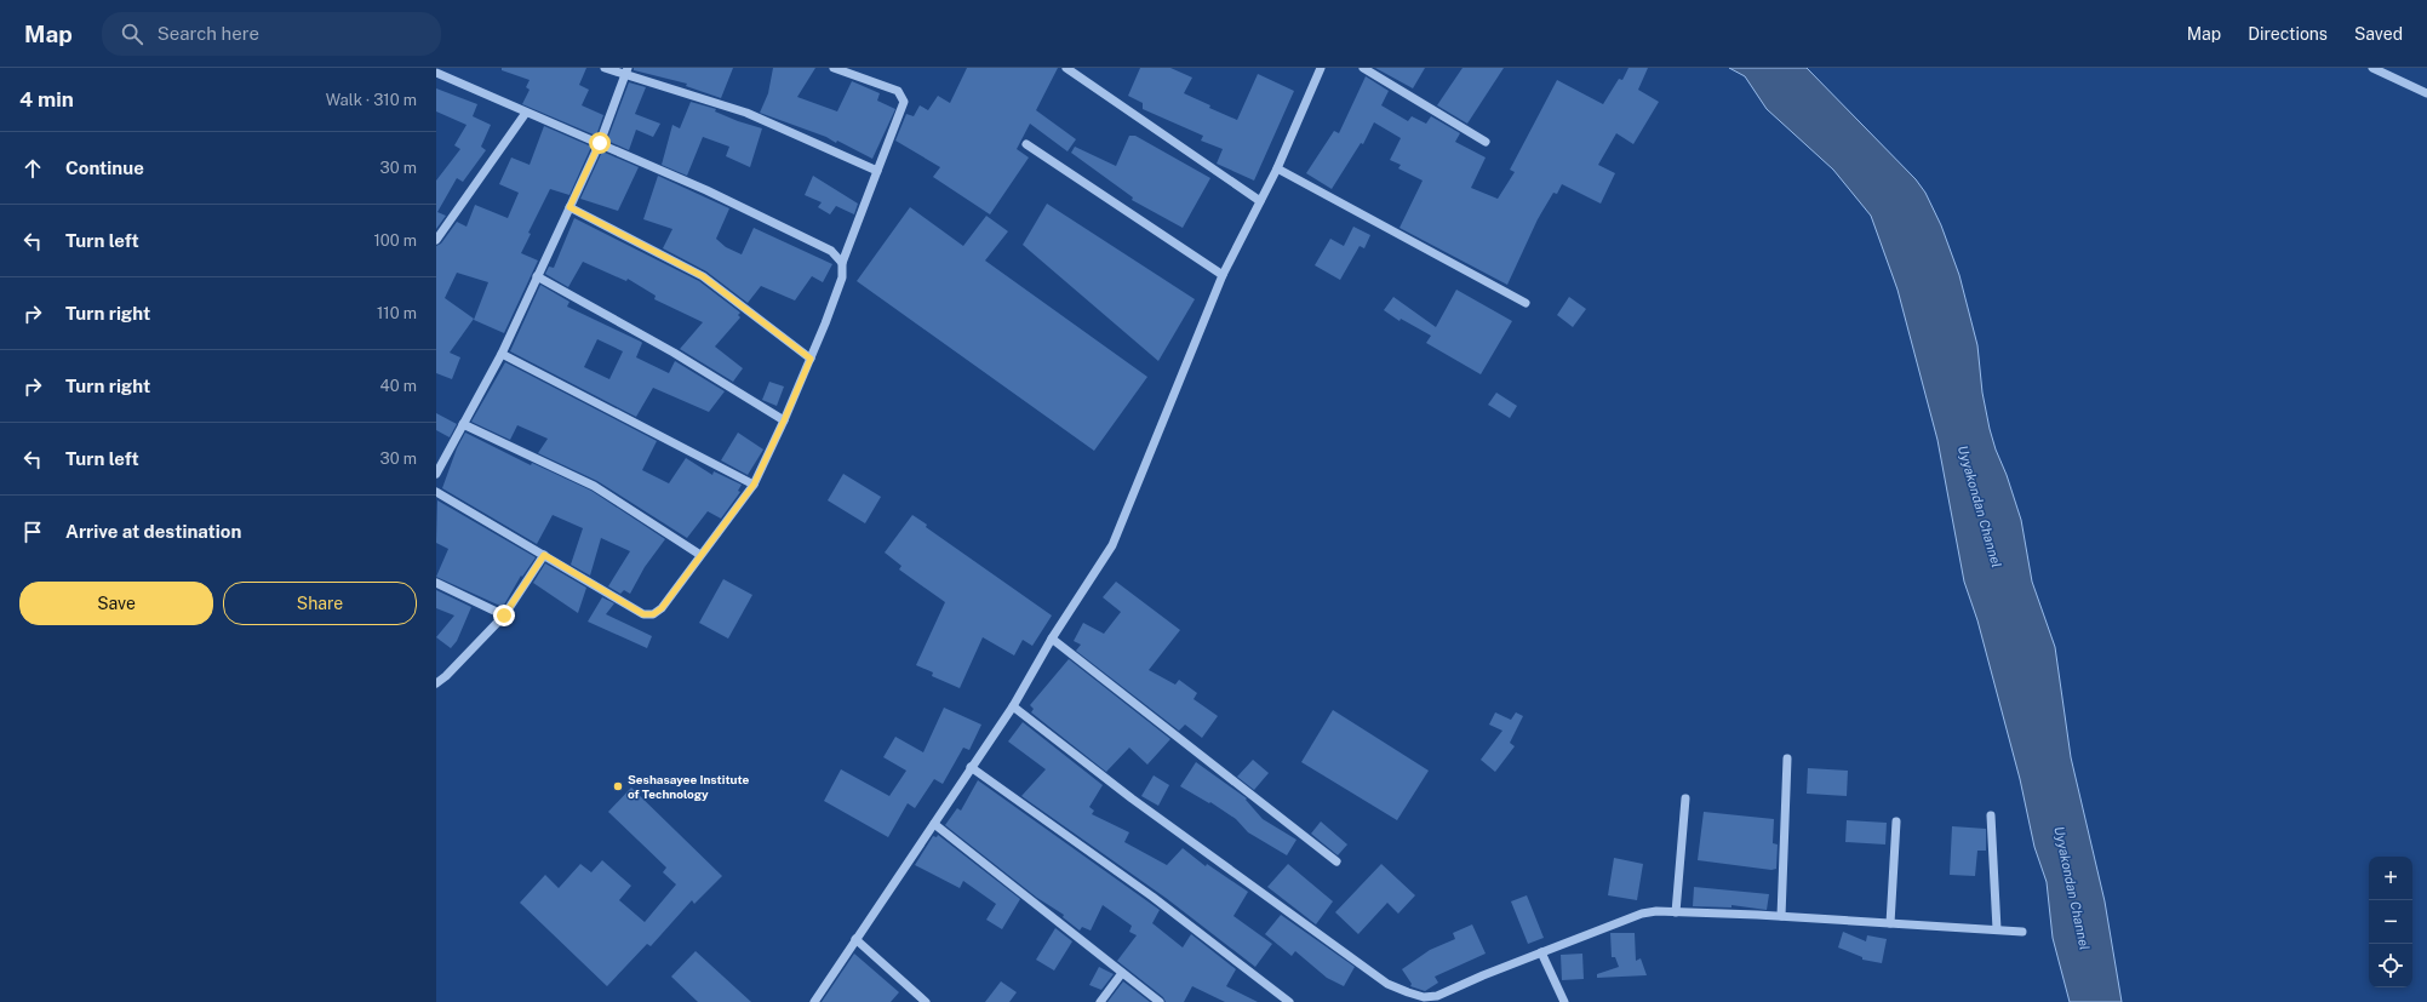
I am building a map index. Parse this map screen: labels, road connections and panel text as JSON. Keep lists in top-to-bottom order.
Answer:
{
  "water": ["Uyyakondan Channel"],
  "places": ["Seshasayee Institute of Technology"],
  "page": {
    "header": "Map",
    "search": "Search here",
    "nav": ["Map", "Directions", "Saved"],
    "heading": ["4 min", "Walk · 310 m"],
    "list": [
      ["Continue", "30 m"],
      ["Turn left", "100 m"],
      ["Turn right", "110 m"],
      ["Turn right", "40 m"],
      ["Turn left", "30 m"],
      "Arrive at destination"
    ],
    "buttons": ["Save", "Share"],
    "map_buttons": ["+", "−"]
  }
}
